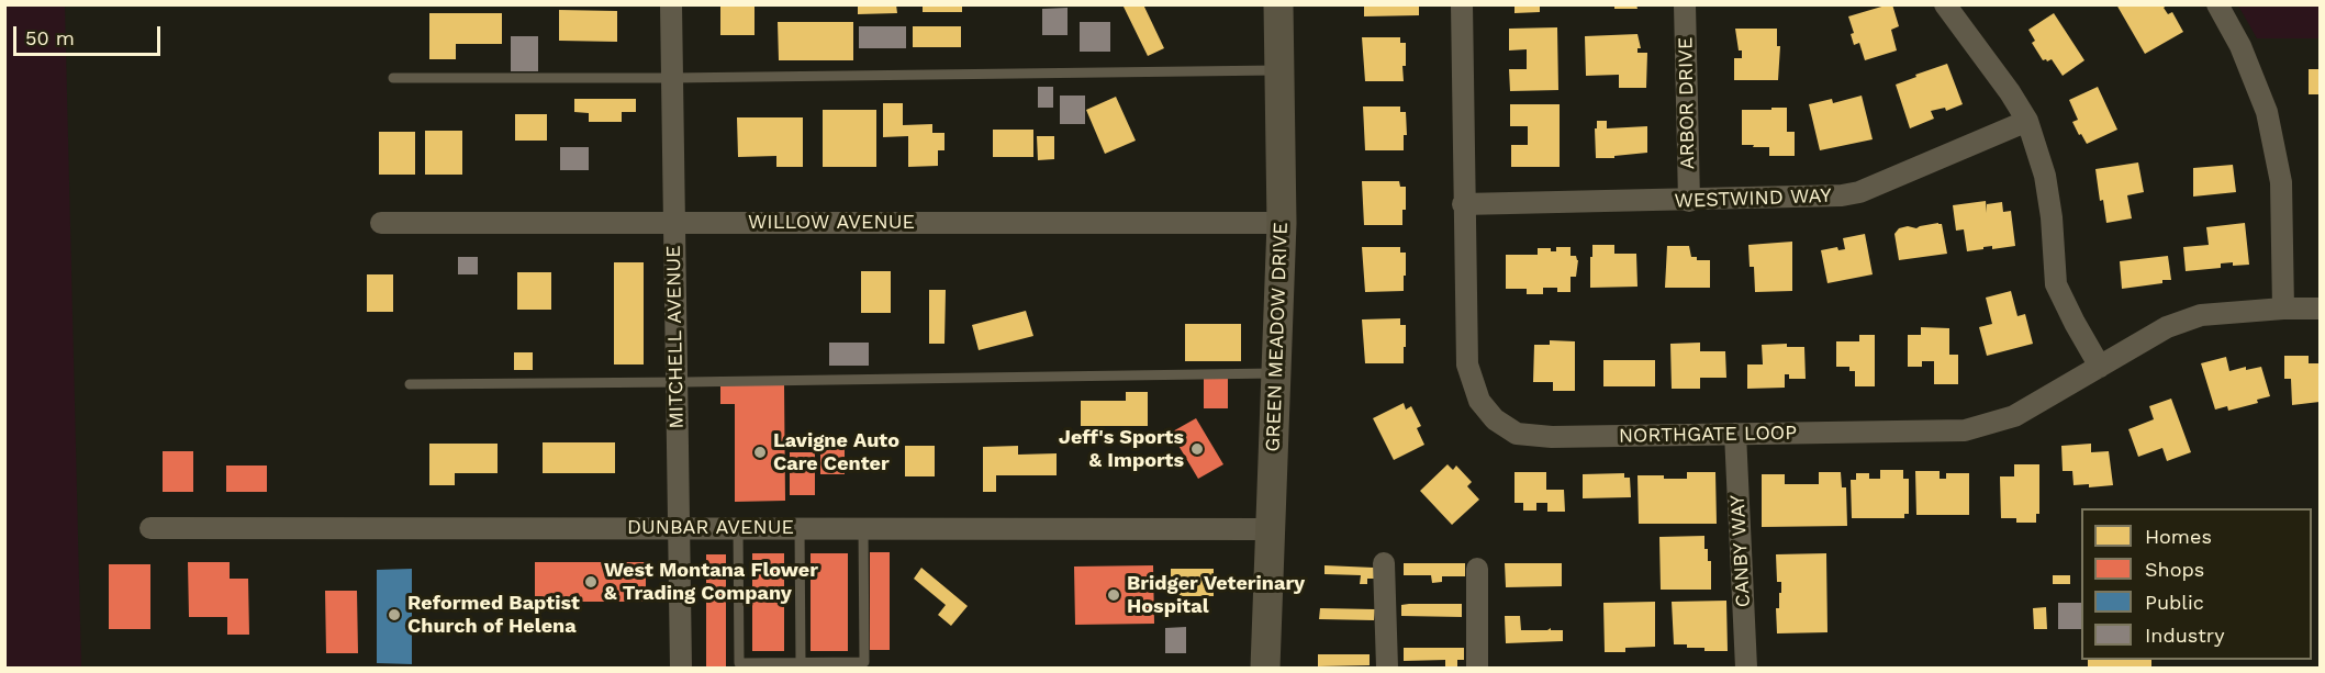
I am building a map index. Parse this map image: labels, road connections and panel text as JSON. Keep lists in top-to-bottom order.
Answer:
{
  "streets": {
    "main road": ["GREEN MEADOW DRIVE"],
    "street": [
      "ARBOR DRIVE",
      "WESTWIND WAY",
      "WILLOW AVENUE",
      "MITCHELL AVENUE",
      "NORTHGATE LOOP",
      "DUNBAR AVENUE",
      "CANBY WAY"
    ]
  },
  "crossings": [
    ["ARBOR DRIVE", "WESTWIND WAY"],
    ["WESTWIND WAY", "NORTHGATE LOOP"],
    ["WILLOW AVENUE", "MITCHELL AVENUE"],
    ["WILLOW AVENUE", "GREEN MEADOW DRIVE"],
    ["MITCHELL AVENUE", "DUNBAR AVENUE"],
    ["GREEN MEADOW DRIVE", "DUNBAR AVENUE"],
    ["NORTHGATE LOOP", "CANBY WAY"]
  ],
  "places": [
    "Jeff's Sports & Imports",
    "Lavigne Auto Care Center",
    "West Montana Flower & Trading Company",
    "Bridger Veterinary Hospital",
    "Reformed Baptist Church of Helena"
  ],
  "legend": [
    "Homes",
    "Shops",
    "Public",
    "Industry"
  ],
  "scale_bar": "50 m"
}
